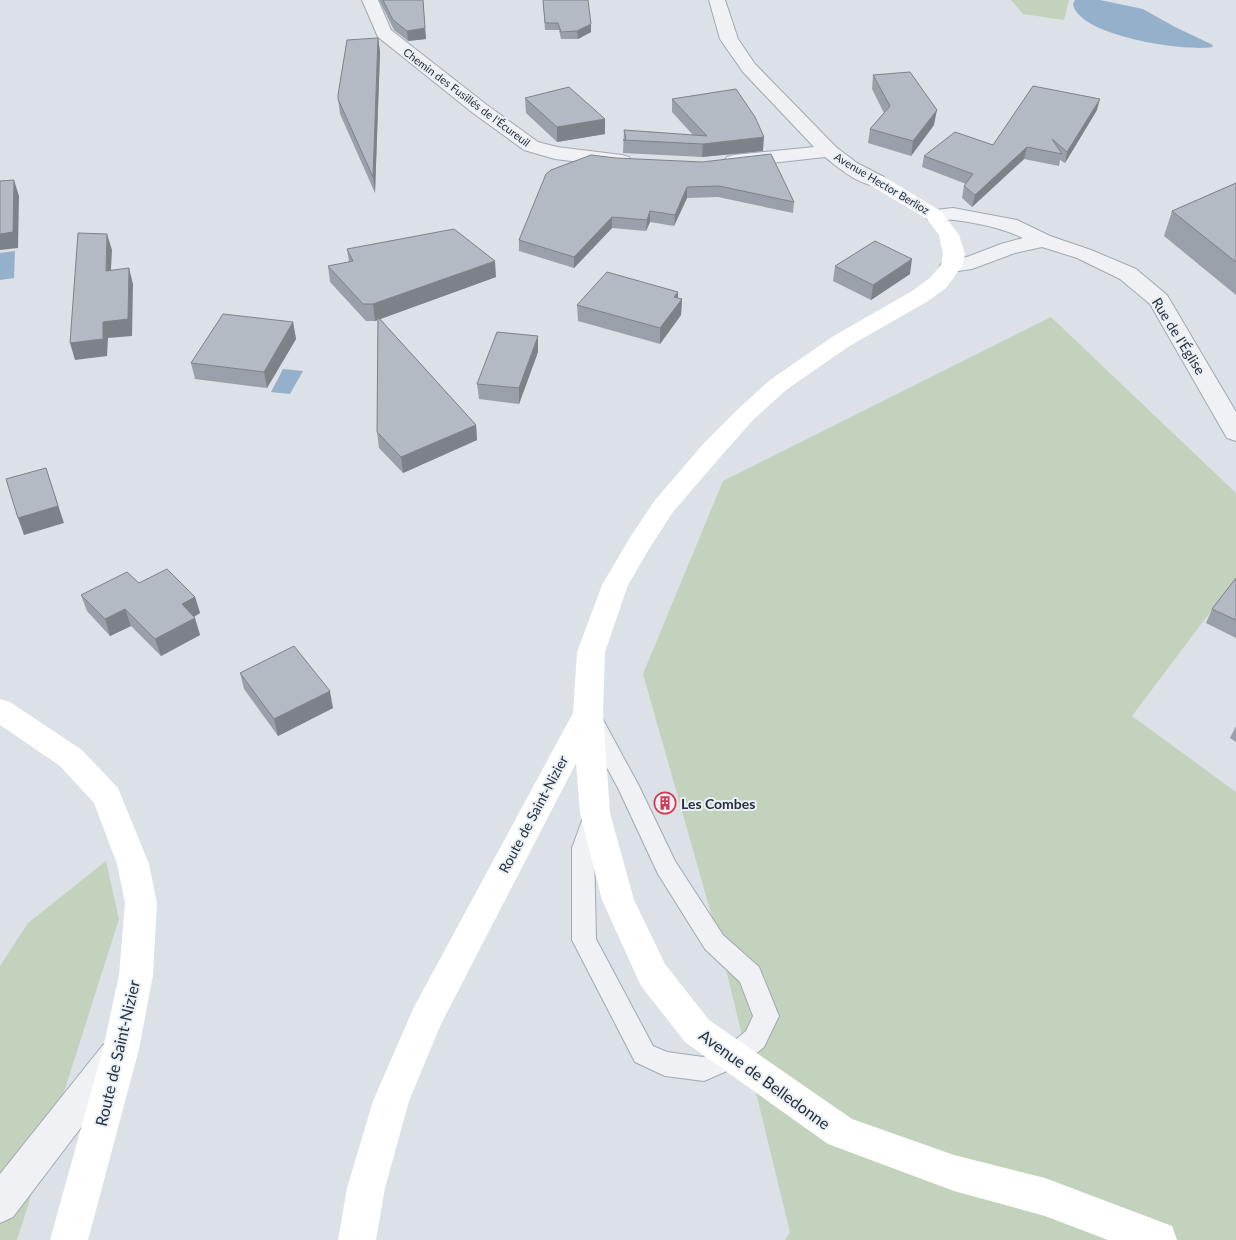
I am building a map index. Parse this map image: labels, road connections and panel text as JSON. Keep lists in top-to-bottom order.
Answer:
{
  "streets": {
    "main road": ["Avenue Hector Berlioz", "Route de Saint-Nizier", "Avenue de Belledonne"],
    "street": ["Chemin des Fusillés de l'Écureuil", "Rue de l'Église"]
  },
  "crossings": [
    ["Avenue Hector Berlioz", "Rue de l'Église"],
    ["Avenue Hector Berlioz", "Route de Saint-Nizier"],
    ["Route de Saint-Nizier", "Avenue de Belledonne"]
  ],
  "places": {
    "building": ["Les Combes"]
  }
}
